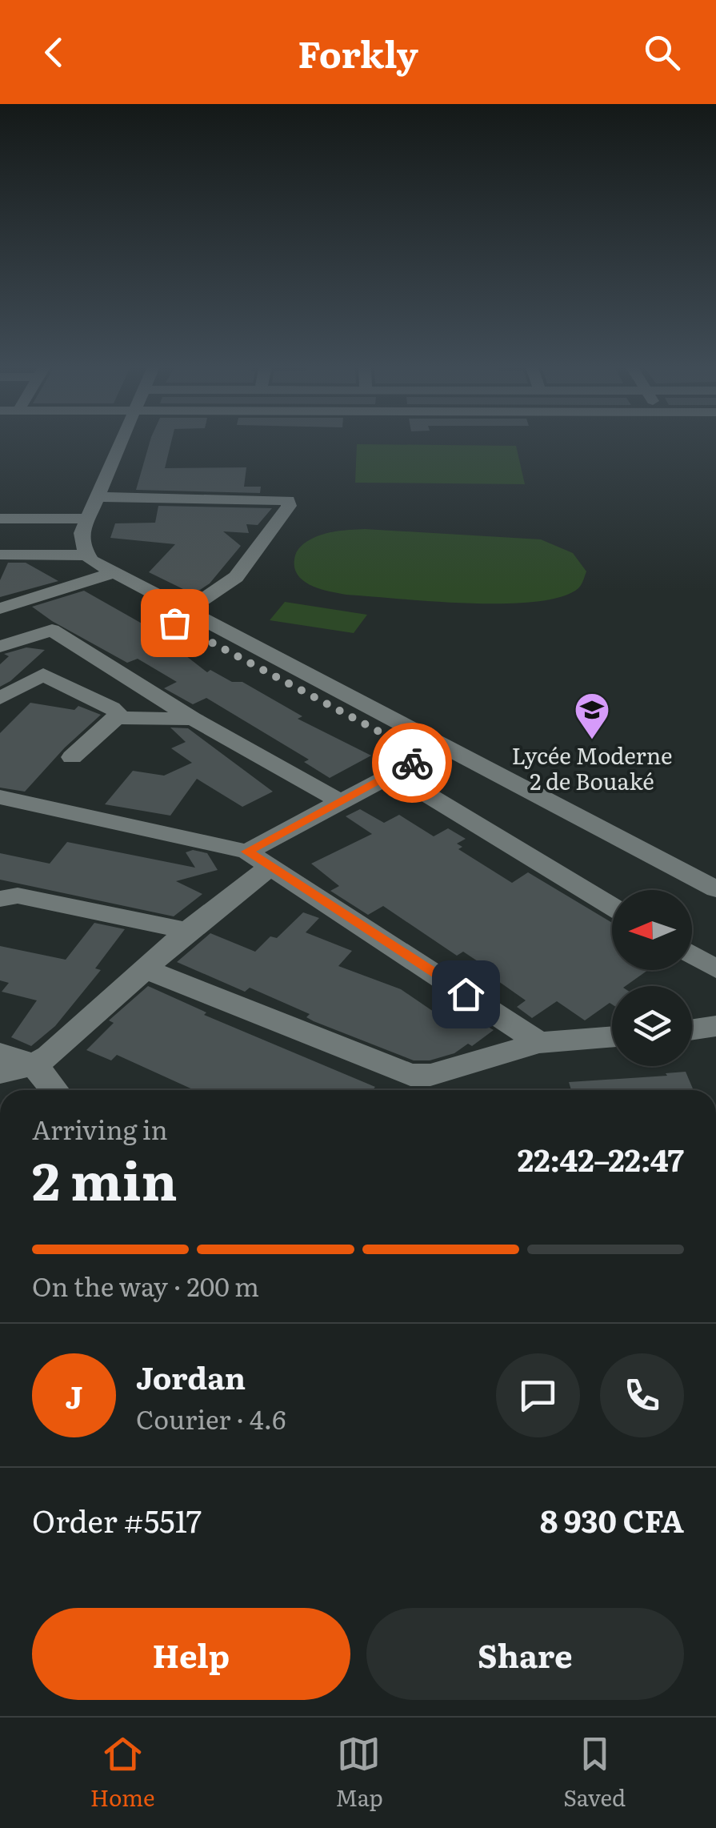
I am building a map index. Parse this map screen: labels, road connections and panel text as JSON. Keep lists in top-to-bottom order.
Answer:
{
  "places": {
    "school or university": ["Lycée Moderne 2 de Bouaké"]
  },
  "north": "left",
  "page": {
    "header": "Forkly",
    "heading": ["2 min", "Arriving in", "22:42–22:47"],
    "panel": [
      "Jordan",
      "Courier · 4.6",
      "Order #5517",
      "8 930 CFA"
    ],
    "bar": "On the way · 200 m",
    "round": "J",
    "buttons": ["Help", "Share"],
    "tabs": ["Home", "Map", "Saved"]
  }
}
